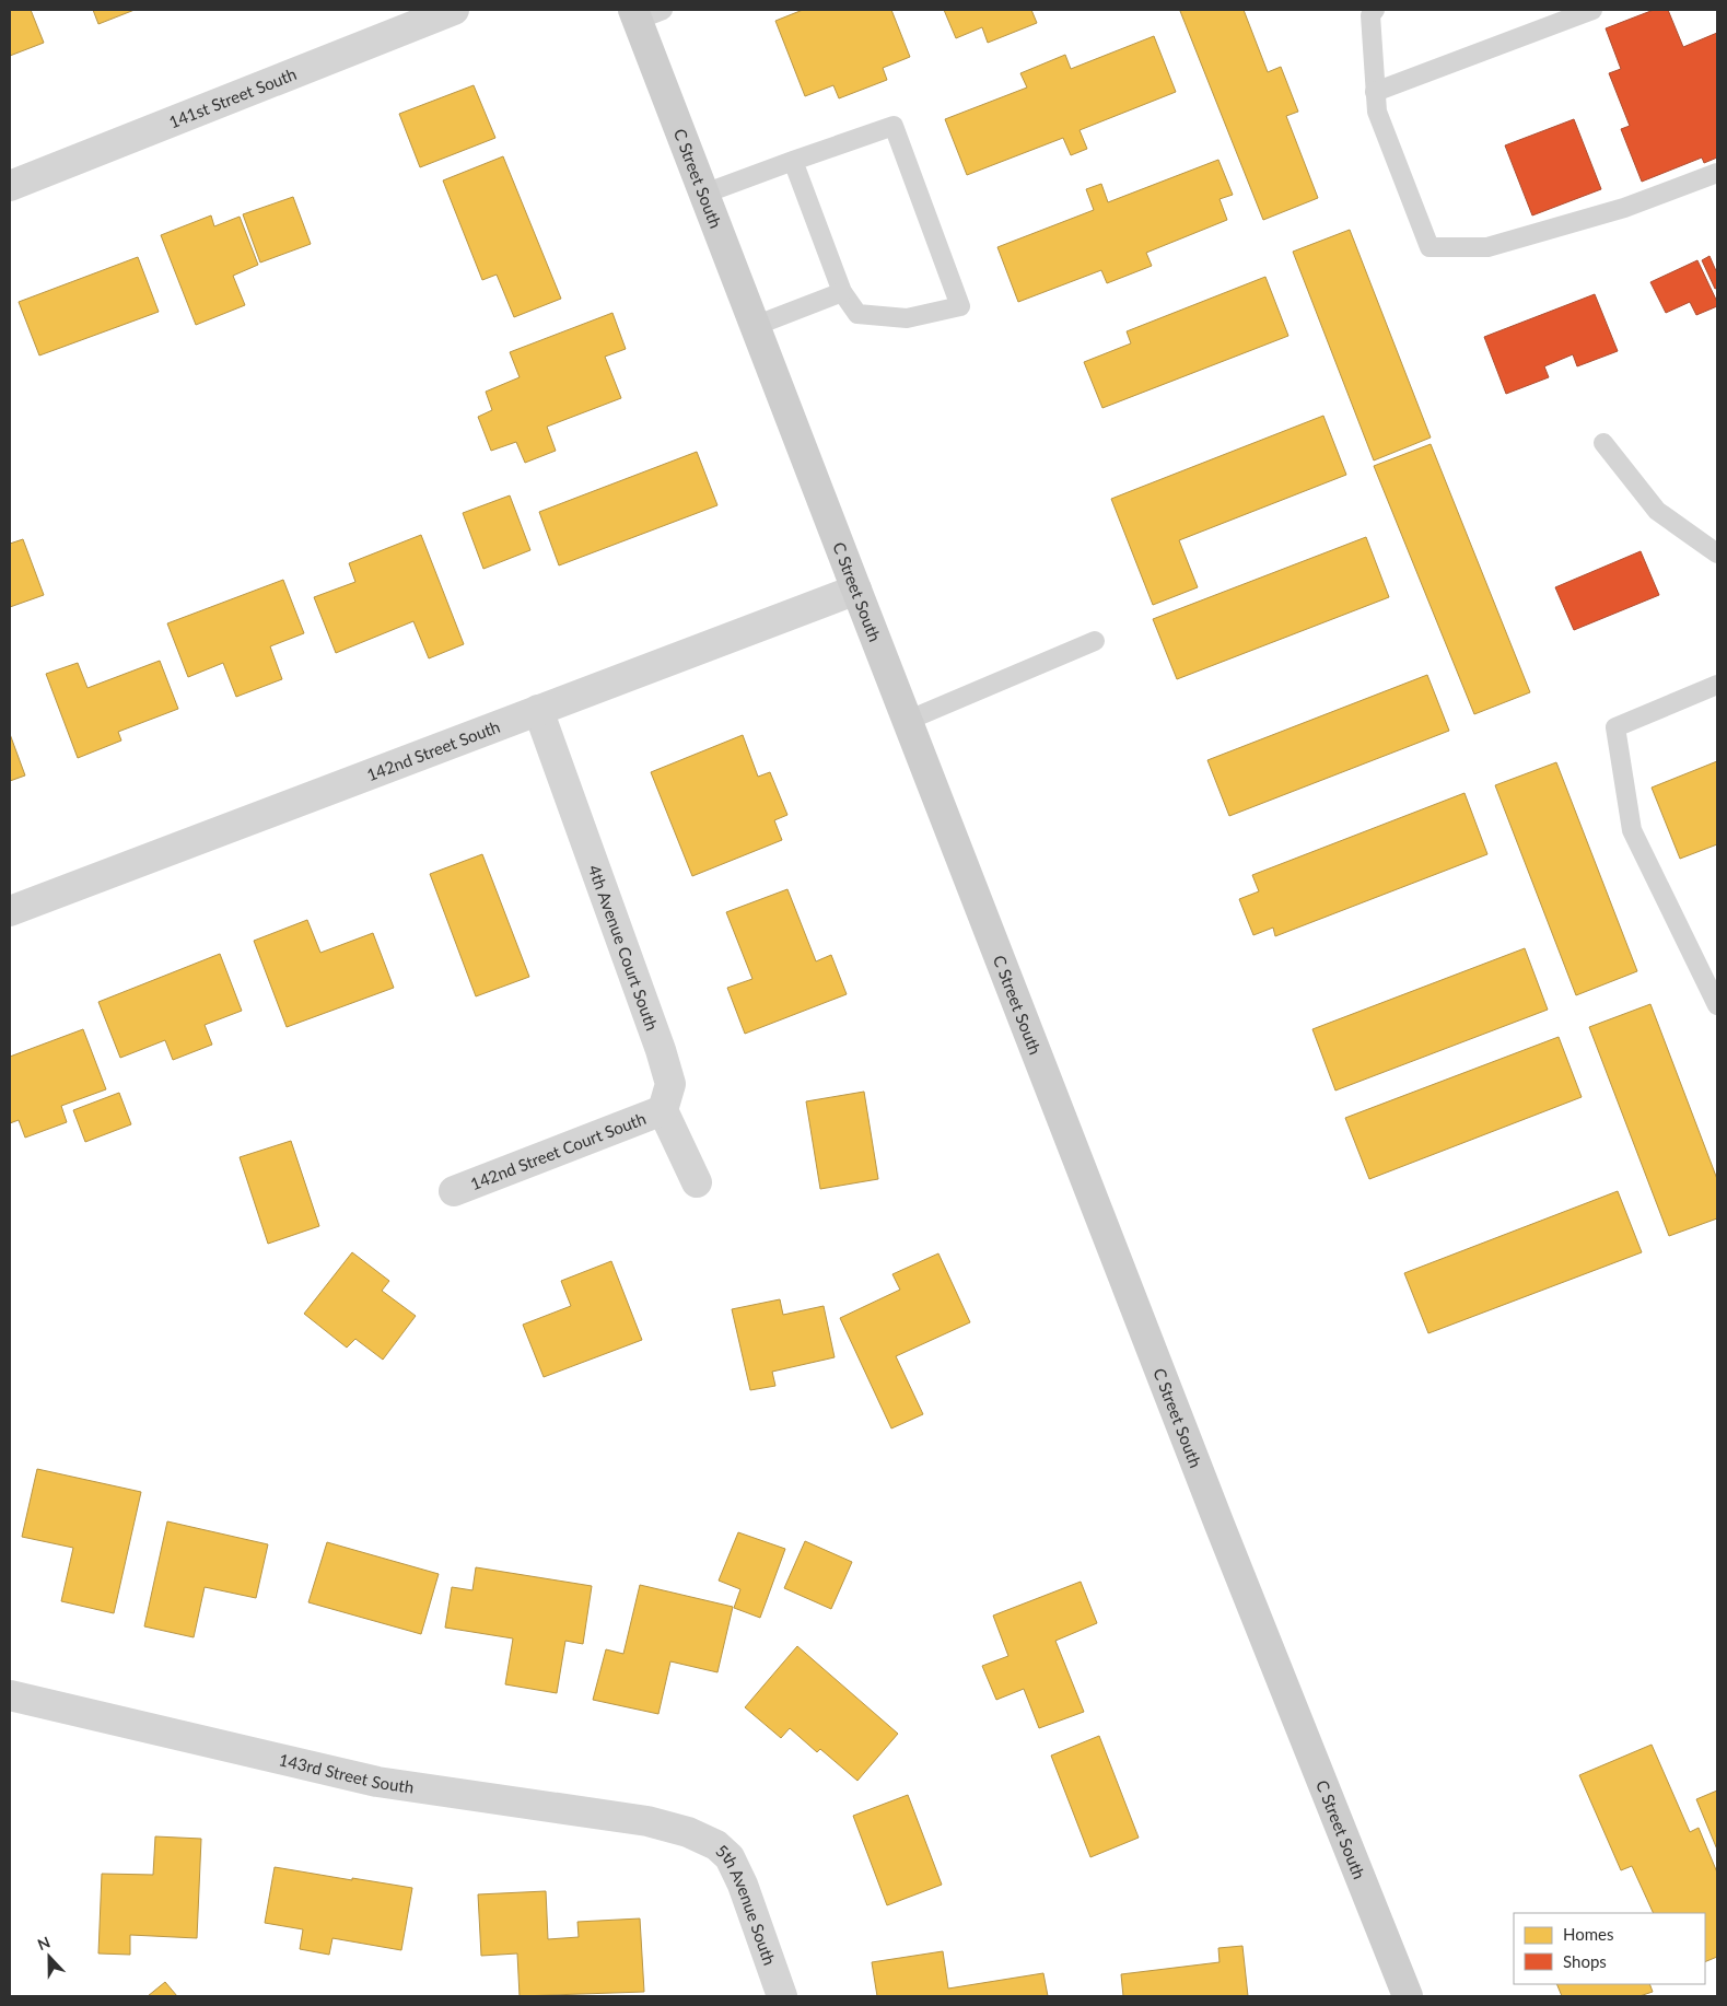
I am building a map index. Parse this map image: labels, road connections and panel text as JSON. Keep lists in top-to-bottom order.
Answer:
{
  "streets": {
    "street": [
      "141st Street South",
      "C Street South",
      "142nd Street South",
      "4th Avenue Court South",
      "142nd Street Court South",
      "143rd Street South",
      "5th Avenue South"
    ]
  },
  "crossings": [
    ["C Street South", "142nd Street South"],
    ["142nd Street South", "4th Avenue Court South"],
    ["4th Avenue Court South", "142nd Street Court South"],
    ["143rd Street South", "5th Avenue South"]
  ],
  "legend": ["Homes", "Shops"],
  "north": "top"
}
